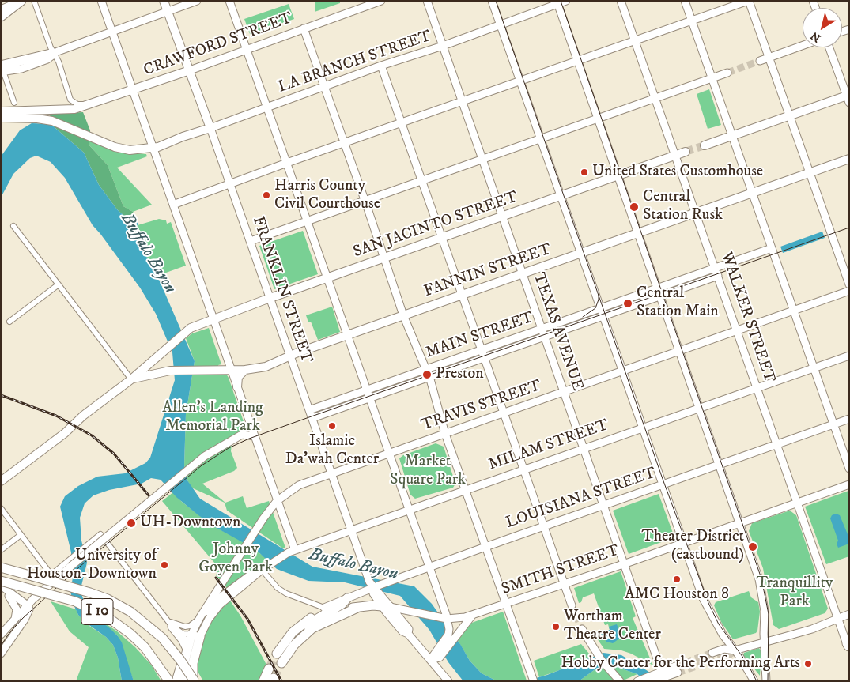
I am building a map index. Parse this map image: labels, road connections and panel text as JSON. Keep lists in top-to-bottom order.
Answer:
{
  "streets": {
    "highway": ["I 10"],
    "main road": [
      "CRAWFORD STREET",
      "LA BRANCH STREET",
      "SAN JACINTO STREET",
      "FANNIN STREET",
      "FRANKLIN STREET"
    ],
    "street": [
      "WALKER STREET",
      "TEXAS AVENUE",
      "MAIN STREET",
      "TRAVIS STREET",
      "MILAM STREET",
      "LOUISIANA STREET",
      "SMITH STREET"
    ]
  },
  "crossings": [
    ["CRAWFORD STREET", "LA BRANCH STREET"],
    ["CRAWFORD STREET", "FRANKLIN STREET"],
    ["LA BRANCH STREET", "FRANKLIN STREET"],
    ["LA BRANCH STREET", "TEXAS AVENUE"],
    ["SAN JACINTO STREET", "FANNIN STREET"],
    ["SAN JACINTO STREET", "FRANKLIN STREET"],
    ["SAN JACINTO STREET", "WALKER STREET"],
    ["SAN JACINTO STREET", "TEXAS AVENUE"],
    ["FANNIN STREET", "FRANKLIN STREET"],
    ["FANNIN STREET", "WALKER STREET"],
    ["FANNIN STREET", "TEXAS AVENUE"],
    ["FRANKLIN STREET", "MAIN STREET"],
    ["FRANKLIN STREET", "TRAVIS STREET"],
    ["FRANKLIN STREET", "MILAM STREET"],
    ["FRANKLIN STREET", "LOUISIANA STREET"],
    ["FRANKLIN STREET", "SMITH STREET"],
    ["WALKER STREET", "MAIN STREET"],
    ["WALKER STREET", "TRAVIS STREET"],
    ["WALKER STREET", "MILAM STREET"],
    ["WALKER STREET", "LOUISIANA STREET"],
    ["WALKER STREET", "SMITH STREET"],
    ["TEXAS AVENUE", "MAIN STREET"],
    ["TEXAS AVENUE", "TRAVIS STREET"],
    ["TEXAS AVENUE", "MILAM STREET"],
    ["TEXAS AVENUE", "LOUISIANA STREET"],
    ["TEXAS AVENUE", "SMITH STREET"],
    ["TRAVIS STREET", "MILAM STREET"]
  ],
  "water": ["Buffalo Bayou"],
  "parks": [
    "Allen's Landing Memorial Park",
    "Market Square Park",
    "Johnny Goyen Park",
    "Tranquillity Park"
  ],
  "places": [
    "United States Customhouse",
    "Harris County Civil Courthouse",
    "Central Station Rusk",
    "Central Station Main",
    "Preston",
    "Islamic Da'wah Center",
    "UH-Downtown",
    "Theater District (eastbound)",
    "University of Houston-Downtown",
    "AMC Houston 8",
    "Wortham Theatre Center",
    "Hobby Center for the Performing Arts"
  ],
  "north": "bottom left"
}
